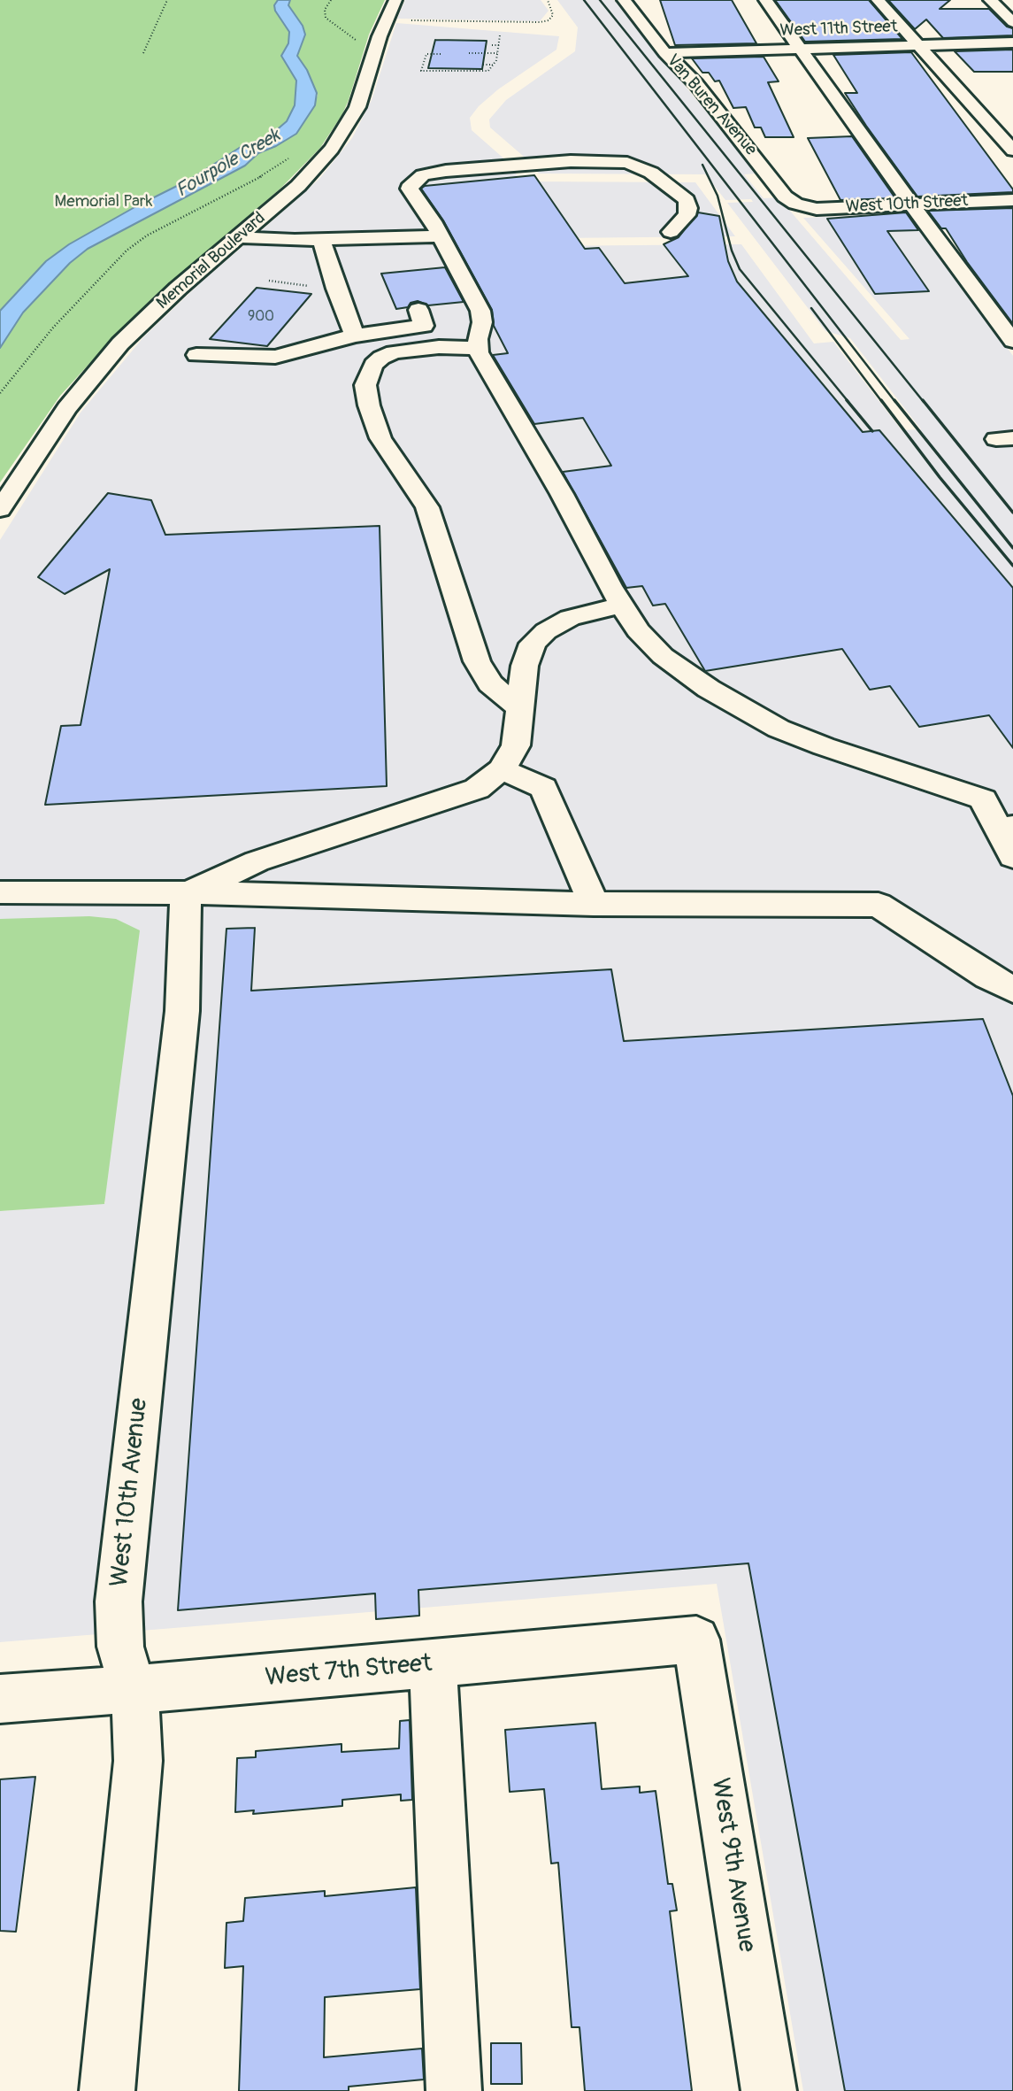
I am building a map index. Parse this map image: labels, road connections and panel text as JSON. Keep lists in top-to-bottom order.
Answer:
{
  "streets": {
    "street": [
      "West 11th Street",
      "Van Buren Avenue",
      "West 10th Street",
      "Memorial Boulevard",
      "West 10th Avenue",
      "West 7th Street",
      "West 9th Avenue"
    ]
  },
  "crossings": [
    ["West 11th Street", "Van Buren Avenue"],
    ["Van Buren Avenue", "West 10th Street"],
    ["West 10th Avenue", "West 7th Street"],
    ["West 7th Street", "West 9th Avenue"]
  ],
  "water": ["Fourpole Creek"],
  "parks": ["Memorial Park"],
  "house_numbers": ["900"]
}
